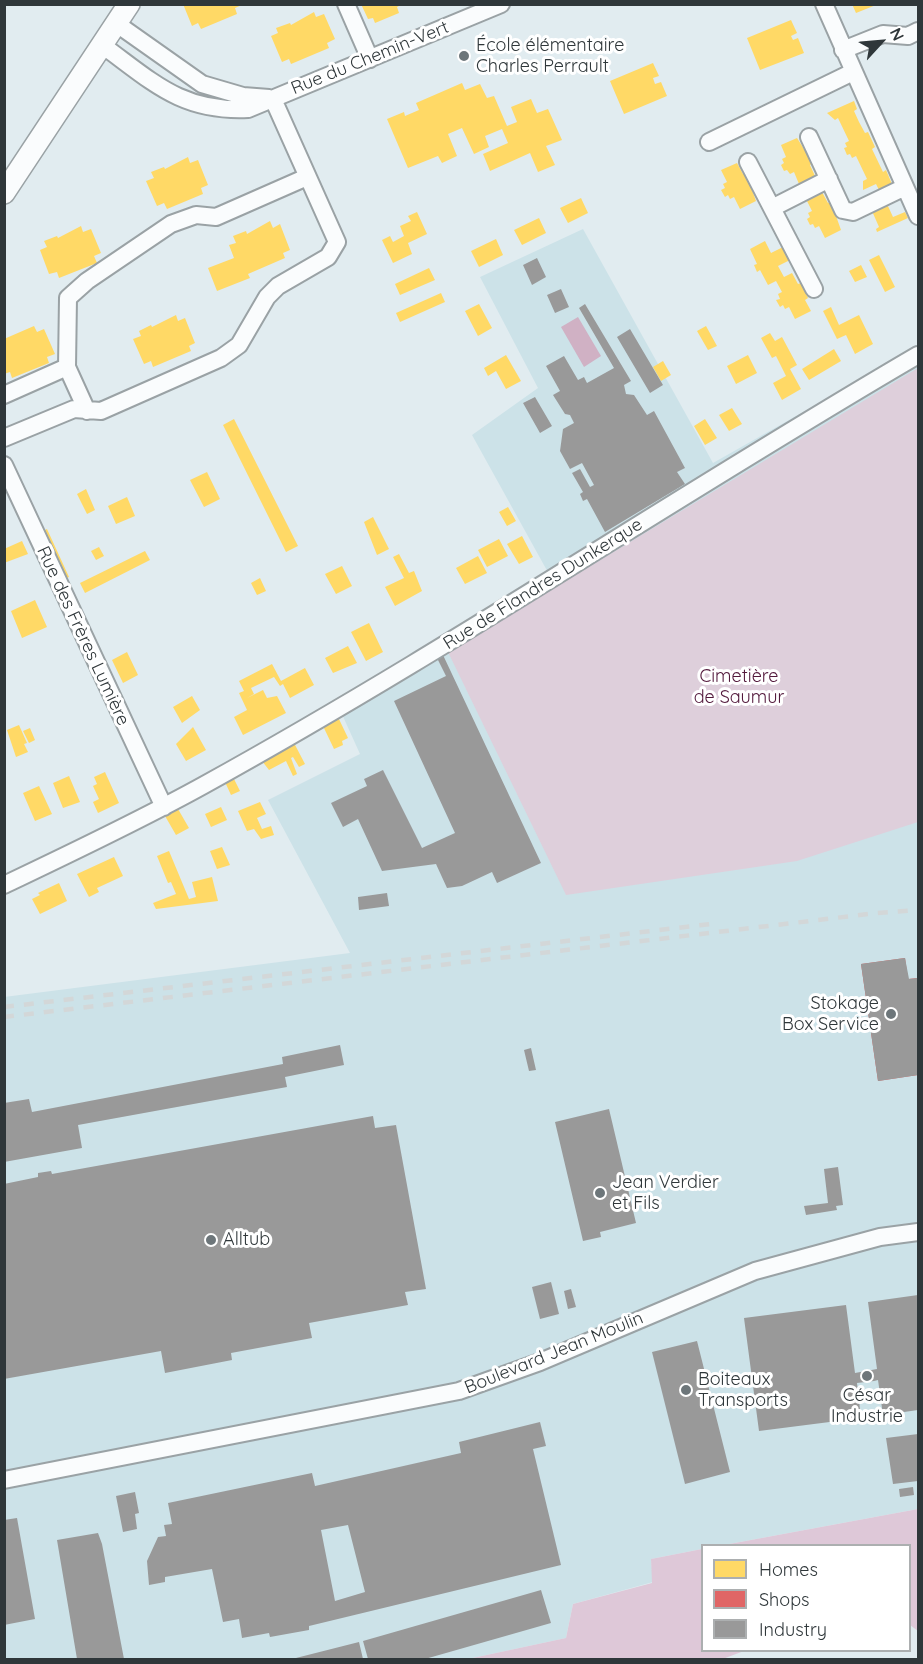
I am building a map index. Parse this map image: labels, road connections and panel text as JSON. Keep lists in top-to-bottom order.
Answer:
{
  "streets": {
    "street": [
      "Rue du Chemin-Vert",
      "Rue de Flandres Dunkerque",
      "Rue des Frères Lumière",
      "Boulevard Jean Moulin"
    ]
  },
  "crossings": [
    ["Rue de Flandres Dunkerque", "Rue des Frères Lumière"]
  ],
  "parks": ["Cimetière de Saumur"],
  "places": [
    "École élémentaire Charles Perrault",
    "Stokage Box Service",
    "Jean Verdier et Fils",
    "Alltub",
    "César Industrie",
    "Boiteaux Transports"
  ],
  "legend": ["Homes", "Shops", "Industry"],
  "north": "top right"
}
